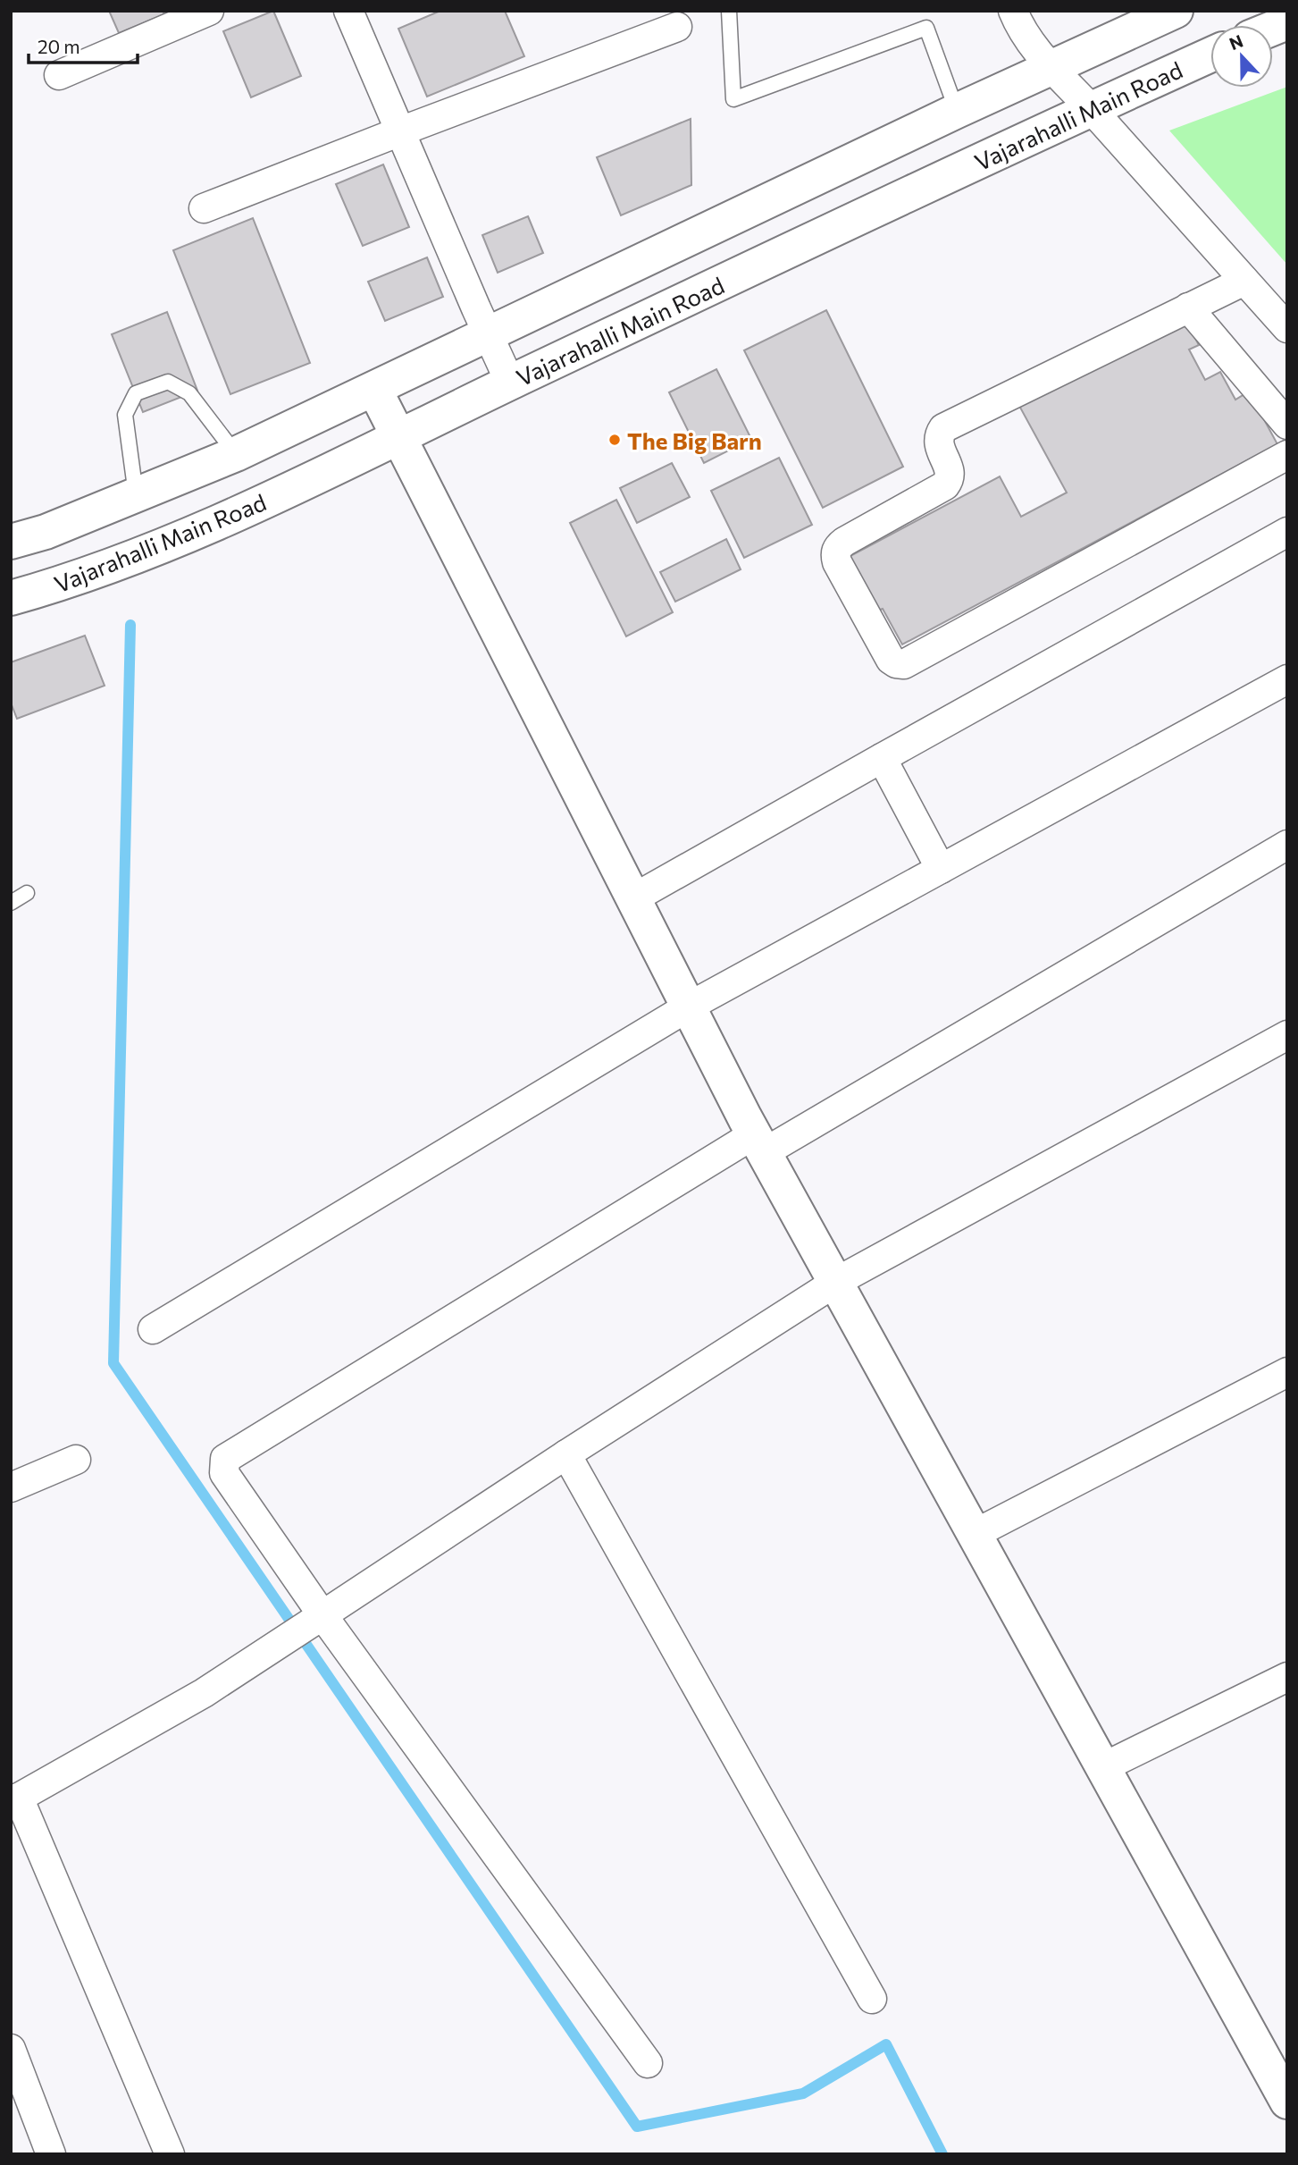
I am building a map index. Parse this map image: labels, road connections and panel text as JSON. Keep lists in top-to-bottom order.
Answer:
{
  "streets": {
    "main road": ["Vajarahalli Main Road"]
  },
  "places": ["The Big Barn"],
  "scale_bar": "20 m",
  "north": "top"
}
